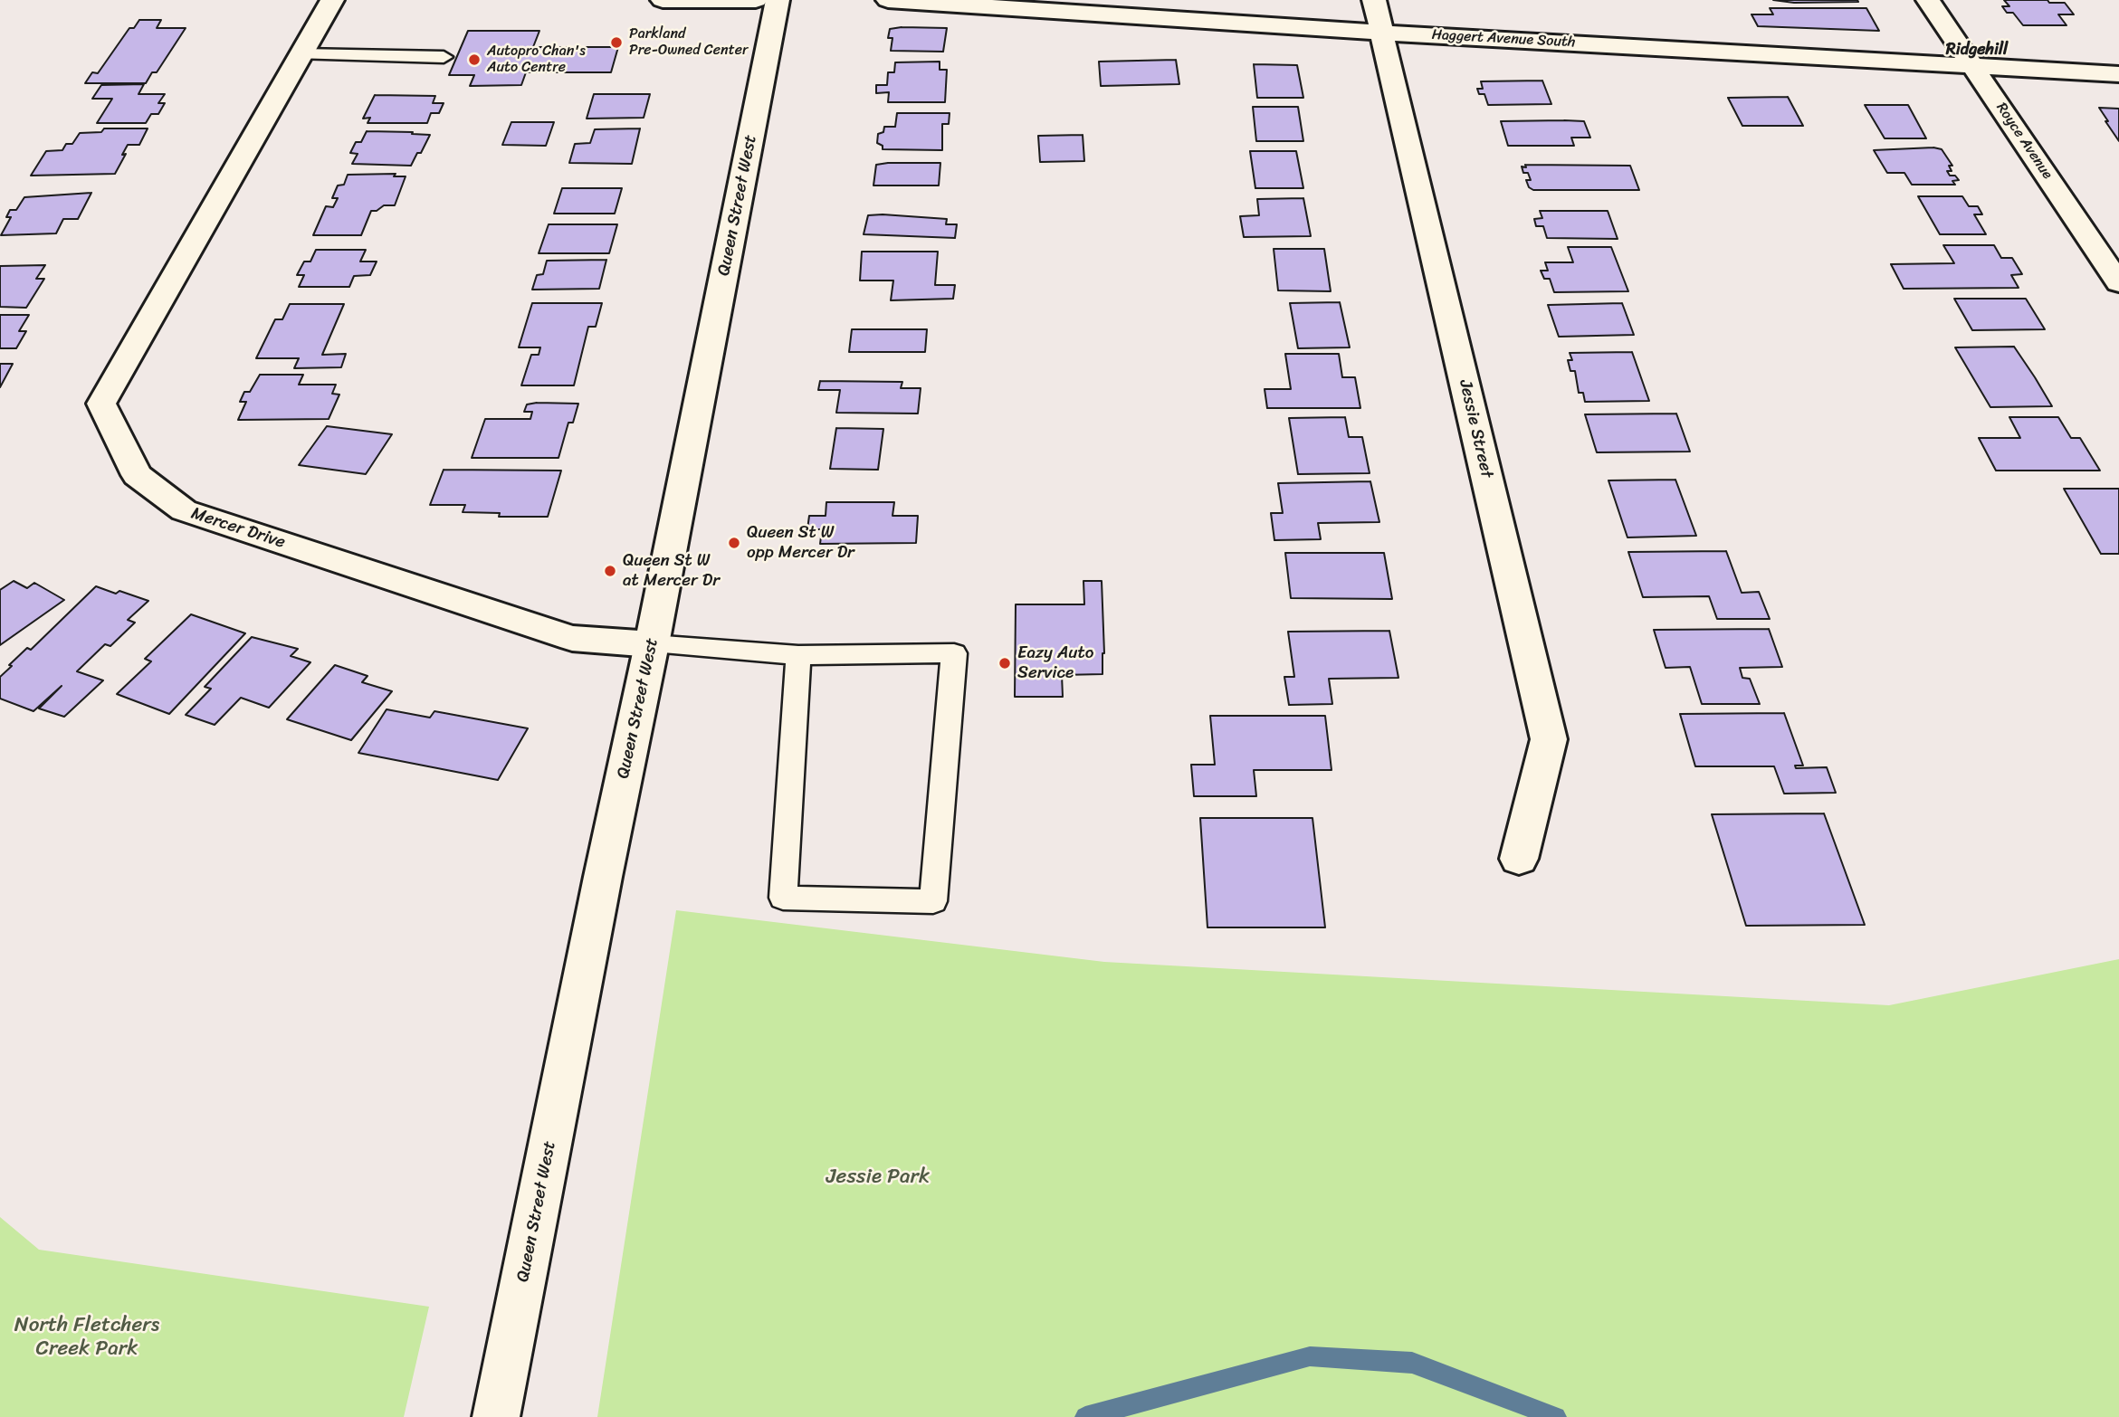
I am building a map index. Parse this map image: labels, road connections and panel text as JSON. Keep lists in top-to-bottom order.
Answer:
{
  "streets": {
    "street": [
      "Haggert Avenue South",
      "Royce Avenue",
      "Queen Street West",
      "Jessie Street",
      "Mercer Drive"
    ]
  },
  "crossings": [
    ["Haggert Avenue South", "Royce Avenue"],
    ["Haggert Avenue South", "Jessie Street"],
    ["Queen Street West", "Mercer Drive"]
  ],
  "districts": ["Ridgehill"],
  "parks": ["Jessie Park", "North Fletchers Creek Park"],
  "places": [
    "Parkland Pre-Owned Center",
    "Autopro Chan's Auto Centre",
    "Queen St W opp Mercer Dr",
    "Queen St W at Mercer Dr",
    "Eazy Auto Service"
  ]
}
